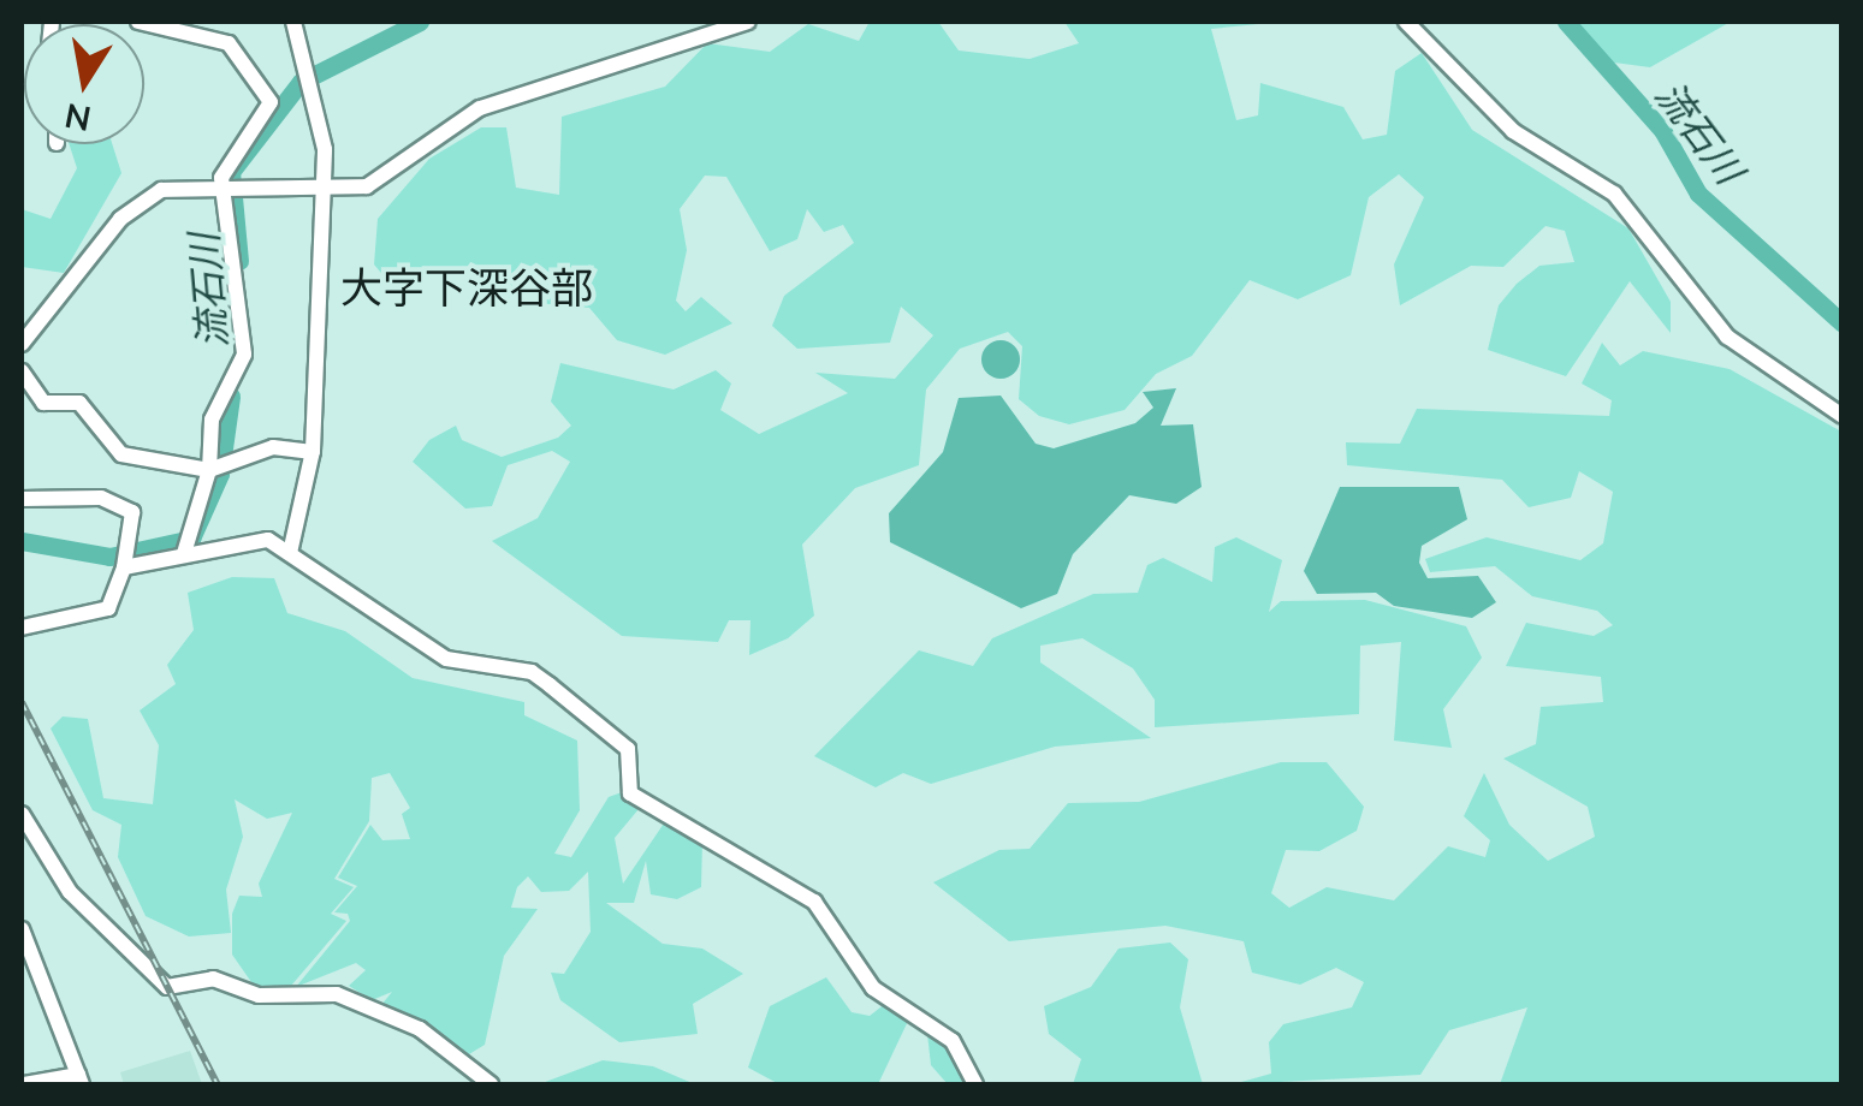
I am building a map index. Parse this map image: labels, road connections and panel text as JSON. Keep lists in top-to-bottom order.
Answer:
{
  "districts": ["大字下深谷部"],
  "water": ["流石川"],
  "north": "bottom"
}
